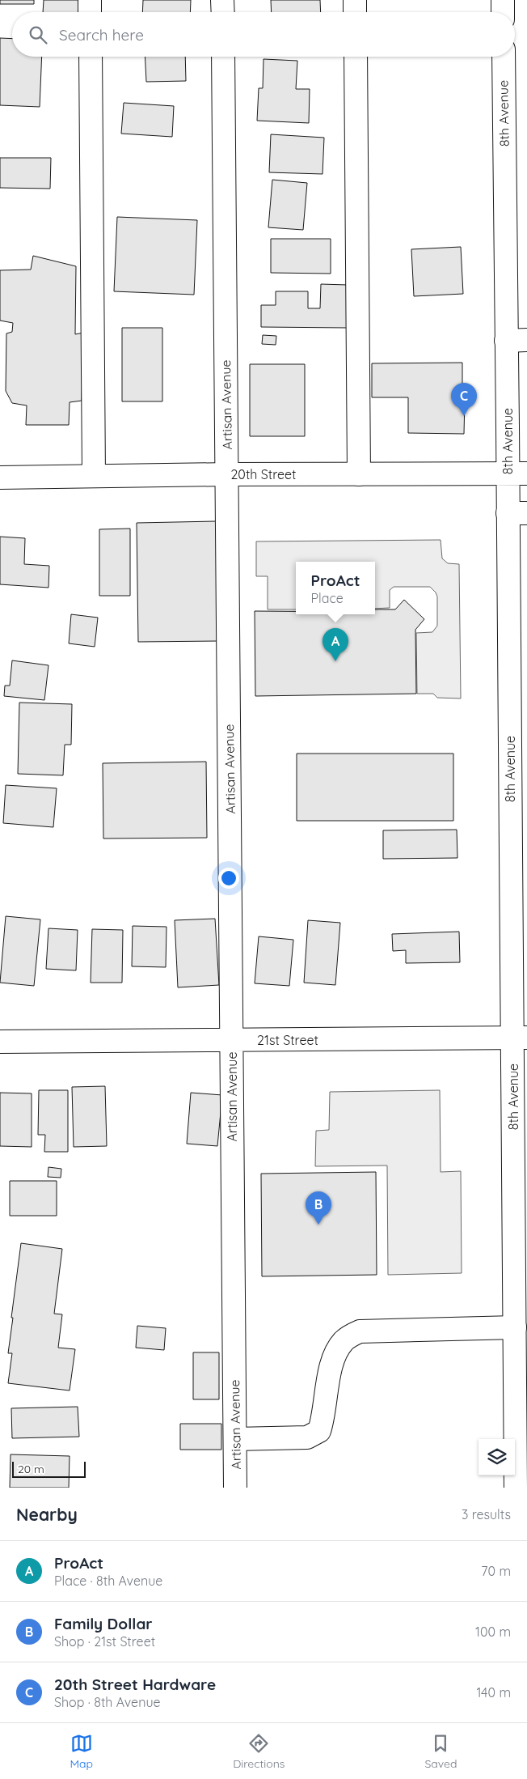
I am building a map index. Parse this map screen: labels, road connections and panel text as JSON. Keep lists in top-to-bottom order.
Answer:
{
  "streets": {
    "main road": [
      "8th Avenue",
      "Artisan Avenue",
      "20th Street",
      "21st Street"
    ]
  },
  "crossings": [
    ["8th Avenue", "20th Street"],
    ["8th Avenue", "21st Street"],
    ["Artisan Avenue", "20th Street"],
    ["Artisan Avenue", "21st Street"]
  ],
  "scale_bar": "20 m",
  "page": {
    "search": "Search here",
    "pins": ["C", "A", "B"],
    "popup": ["ProAct", "Place"],
    "scale": "20 m",
    "heading": ["Nearby", "3 results"],
    "list": [
      {
        "mark": "A",
        "name": "ProAct",
        "note": "Place · 8th Avenue",
        "value": "70 m"
      },
      {
        "mark": "B",
        "name": "Family Dollar",
        "note": "Shop · 21st Street",
        "value": "100 m"
      },
      {
        "mark": "C",
        "name": "20th Street Hardware",
        "note": "Shop · 8th Avenue",
        "value": "140 m"
      }
    ],
    "nav": ["Map", "Directions", "Saved"]
  }
}
